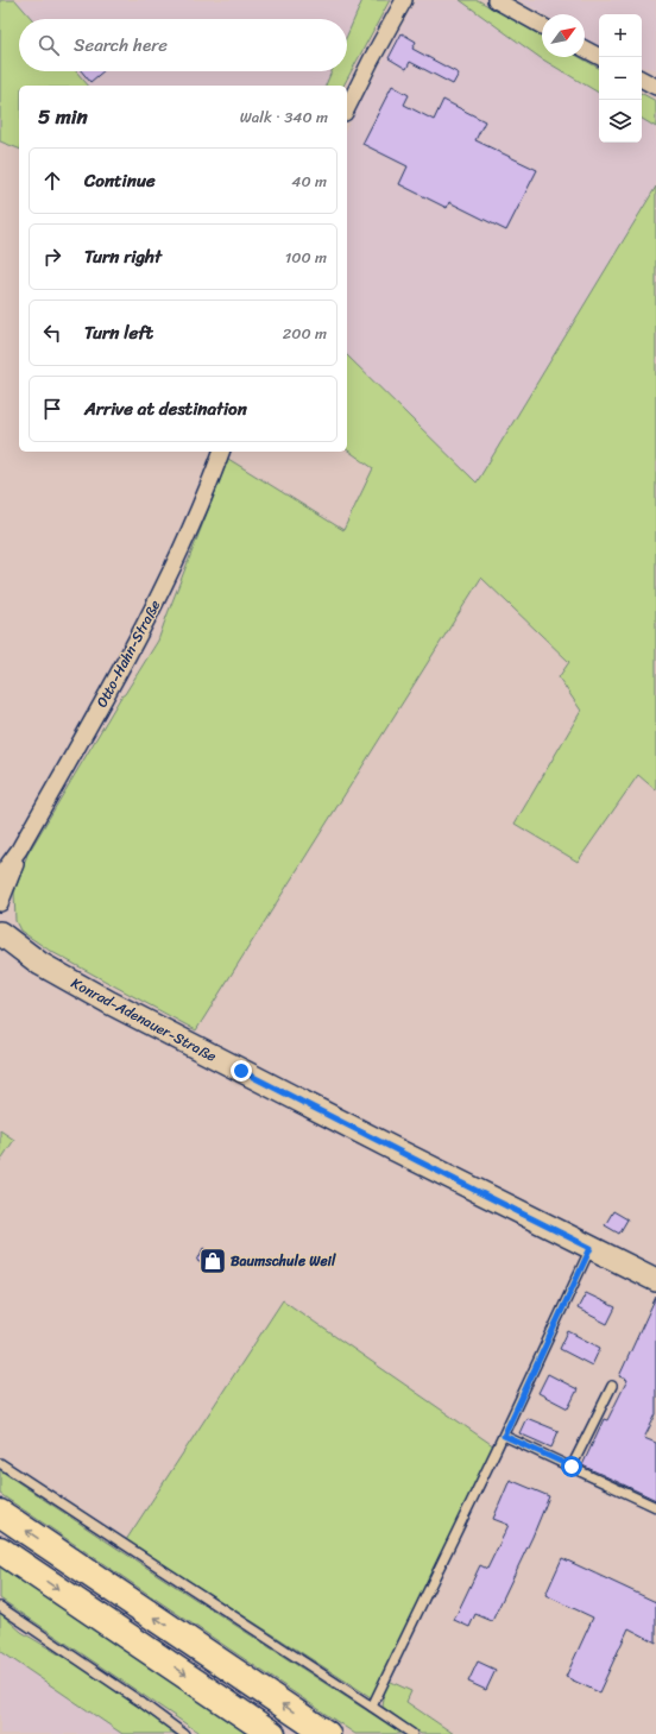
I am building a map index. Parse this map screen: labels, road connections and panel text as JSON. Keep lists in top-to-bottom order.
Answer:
{
  "streets": {
    "main road": ["Konrad-Adenauer-Straße"],
    "street": ["Otto-Hahn-Straße"]
  },
  "places": {
    "shop": ["Baumschule Weil"]
  },
  "north": "top right",
  "page": {
    "map_buttons": ["+", "−"],
    "search": "Search here",
    "heading": ["5 min", "Walk · 340 m"],
    "list": [
      ["Continue", "40 m"],
      ["Turn right", "100 m"],
      ["Turn left", "200 m"],
      "Arrive at destination"
    ]
  }
}
